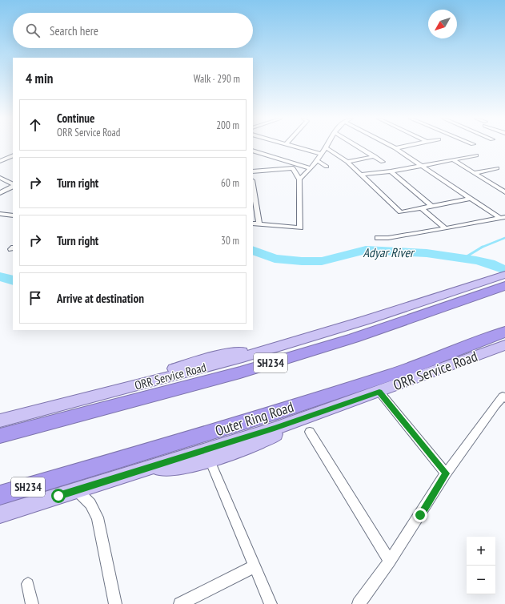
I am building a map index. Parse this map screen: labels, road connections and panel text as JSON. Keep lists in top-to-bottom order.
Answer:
{
  "streets": {
    "highway": ["SH234", "Outer Ring Road"],
    "main road": ["ORR Service Road"]
  },
  "crossings": [
    ["SH234", "ORR Service Road"],
    ["ORR Service Road", "Outer Ring Road"]
  ],
  "water": ["Adyar River"],
  "north": "bottom left",
  "page": {
    "search": "Search here",
    "heading": ["4 min", "Walk · 290 m"],
    "list": [
      ["Continue", "ORR Service Road", "200 m"],
      ["Turn right", "60 m"],
      ["Turn right", "30 m"],
      "Arrive at destination"
    ],
    "map_buttons": ["+", "−"]
  }
}
